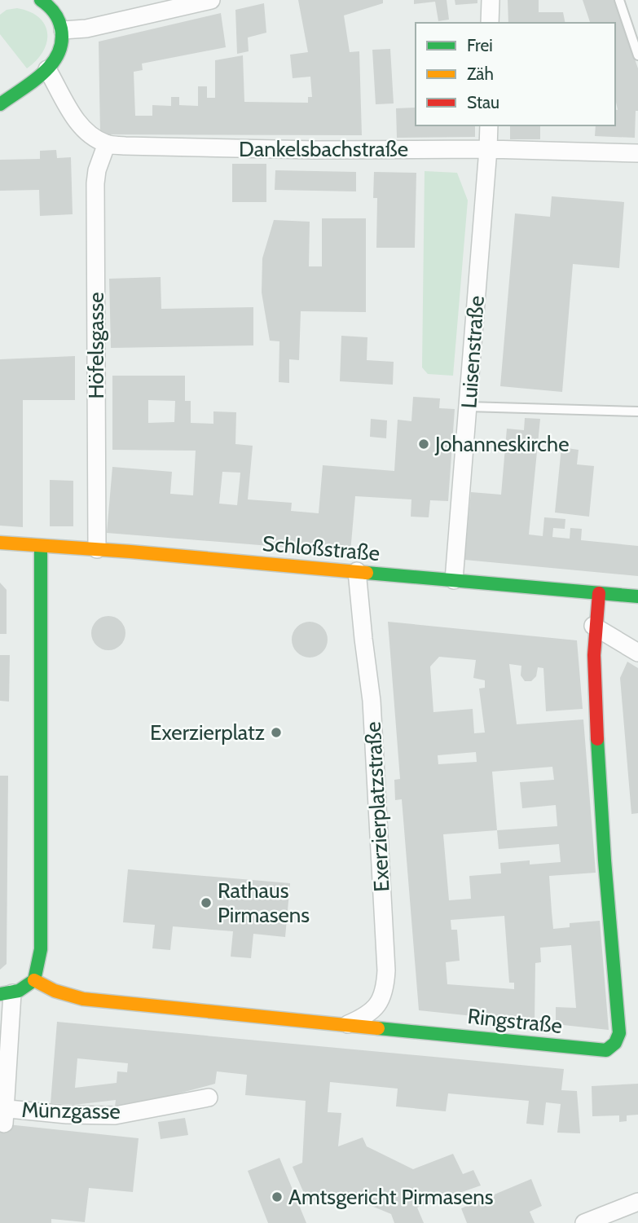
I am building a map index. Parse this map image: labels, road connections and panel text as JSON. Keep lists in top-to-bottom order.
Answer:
{
  "streets": {
    "street": [
      "Dankelsbachstraße",
      "Höfelsgasse",
      "Luisenstraße",
      "Schloßstraße",
      "Exerzierplatzstraße",
      "Ringstraße",
      "Münzgasse"
    ]
  },
  "crossings": [
    ["Dankelsbachstraße", "Höfelsgasse"],
    ["Dankelsbachstraße", "Luisenstraße"],
    ["Höfelsgasse", "Schloßstraße"],
    ["Luisenstraße", "Schloßstraße"],
    ["Schloßstraße", "Exerzierplatzstraße"],
    ["Schloßstraße", "Ringstraße"],
    ["Exerzierplatzstraße", "Ringstraße"]
  ],
  "places": [
    "Johanneskirche",
    "Exerzierplatz",
    "Rathaus Pirmasens",
    "Amtsgericht Pirmasens"
  ],
  "legend": ["Frei", "Zäh", "Stau"]
}
